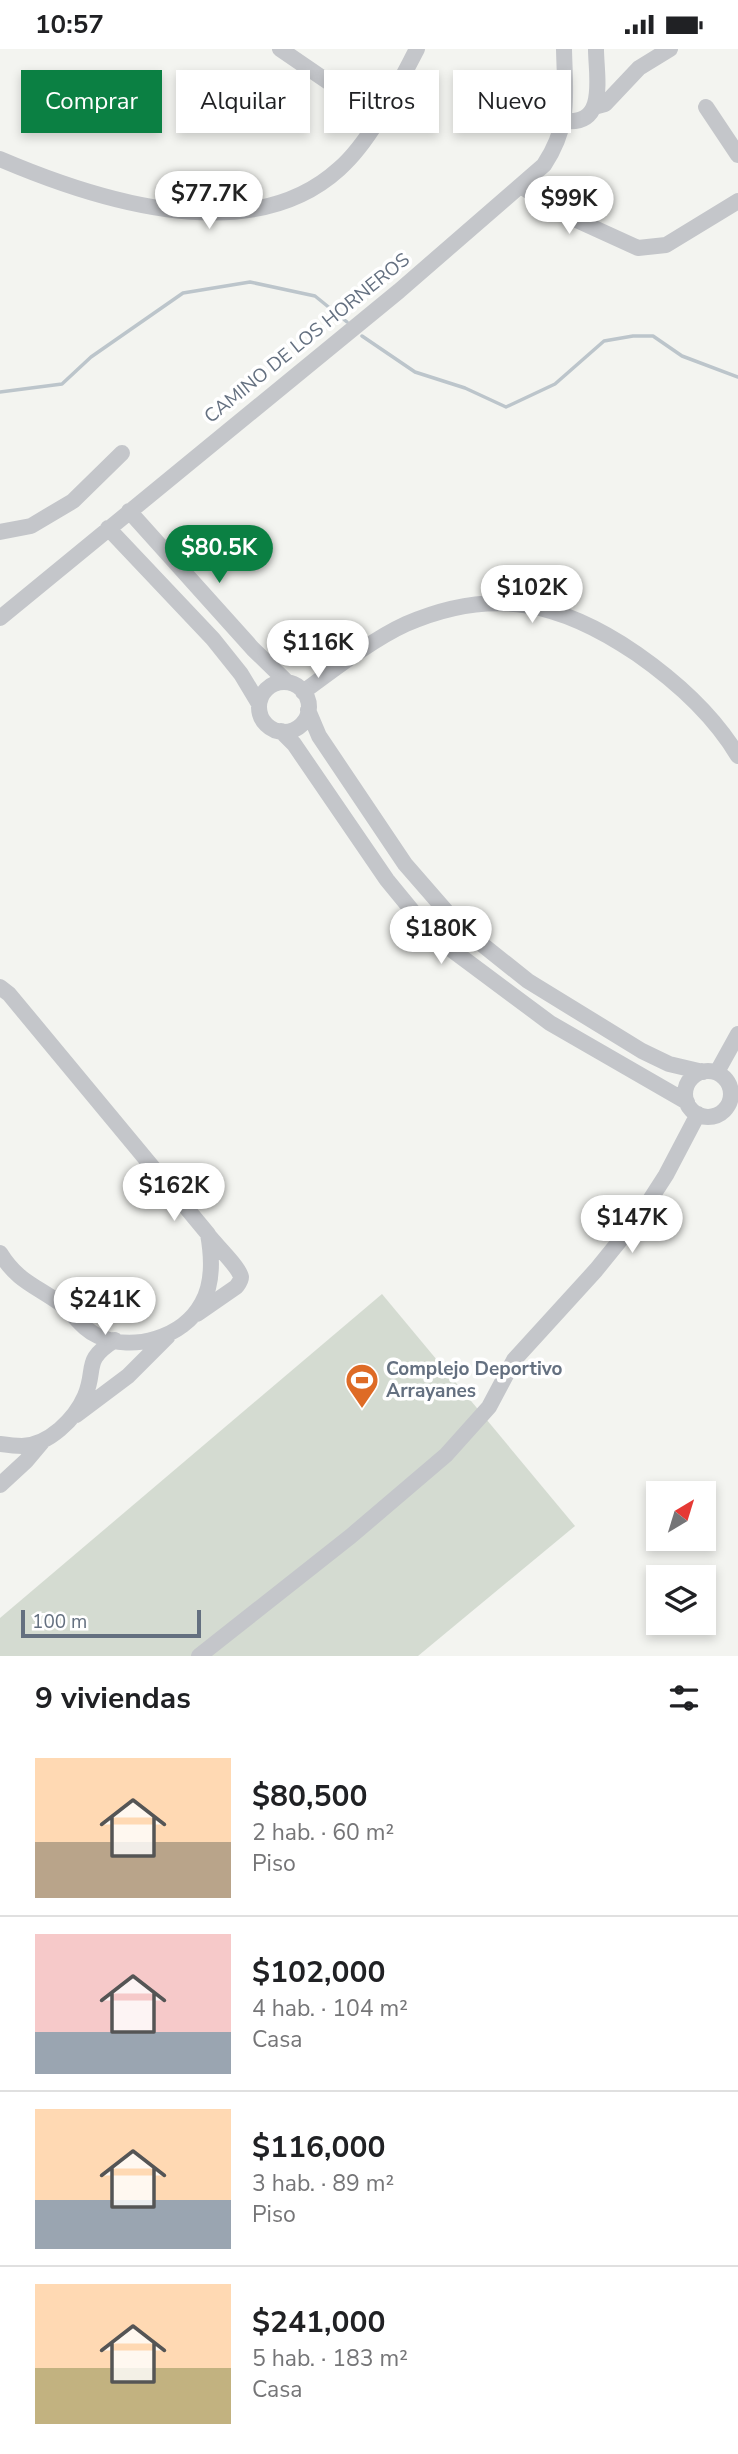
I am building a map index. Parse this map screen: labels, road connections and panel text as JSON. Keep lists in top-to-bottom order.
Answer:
{
  "streets": {
    "street": ["CAMINO DE LOS HORNEROS"]
  },
  "places": {
    "sports": ["Complejo Deportivo Arrayanes"]
  },
  "scale_bar": "100 m",
  "north": "top right",
  "page": {
    "status": "10:57",
    "chip": [
      "Comprar",
      "Alquilar",
      "Filtros",
      "Nuevo"
    ],
    "price": [
      "$77.7K",
      "$99K",
      "$80.5K",
      "$102K",
      "$116K",
      "$180K",
      "$162K",
      "$147K",
      "$241K"
    ],
    "scale": "100 m",
    "heading": "9 viviendas",
    "list": [
      {
        "name": "$80,500",
        "note": "2 hab. · 60 m² · Piso"
      },
      {
        "name": "$102,000",
        "note": "4 hab. · 104 m² · Casa"
      },
      {
        "name": "$116,000",
        "note": "3 hab. · 89 m² · Piso"
      },
      {
        "name": "$241,000",
        "note": "5 hab. · 183 m² · Casa"
      }
    ]
  }
}
